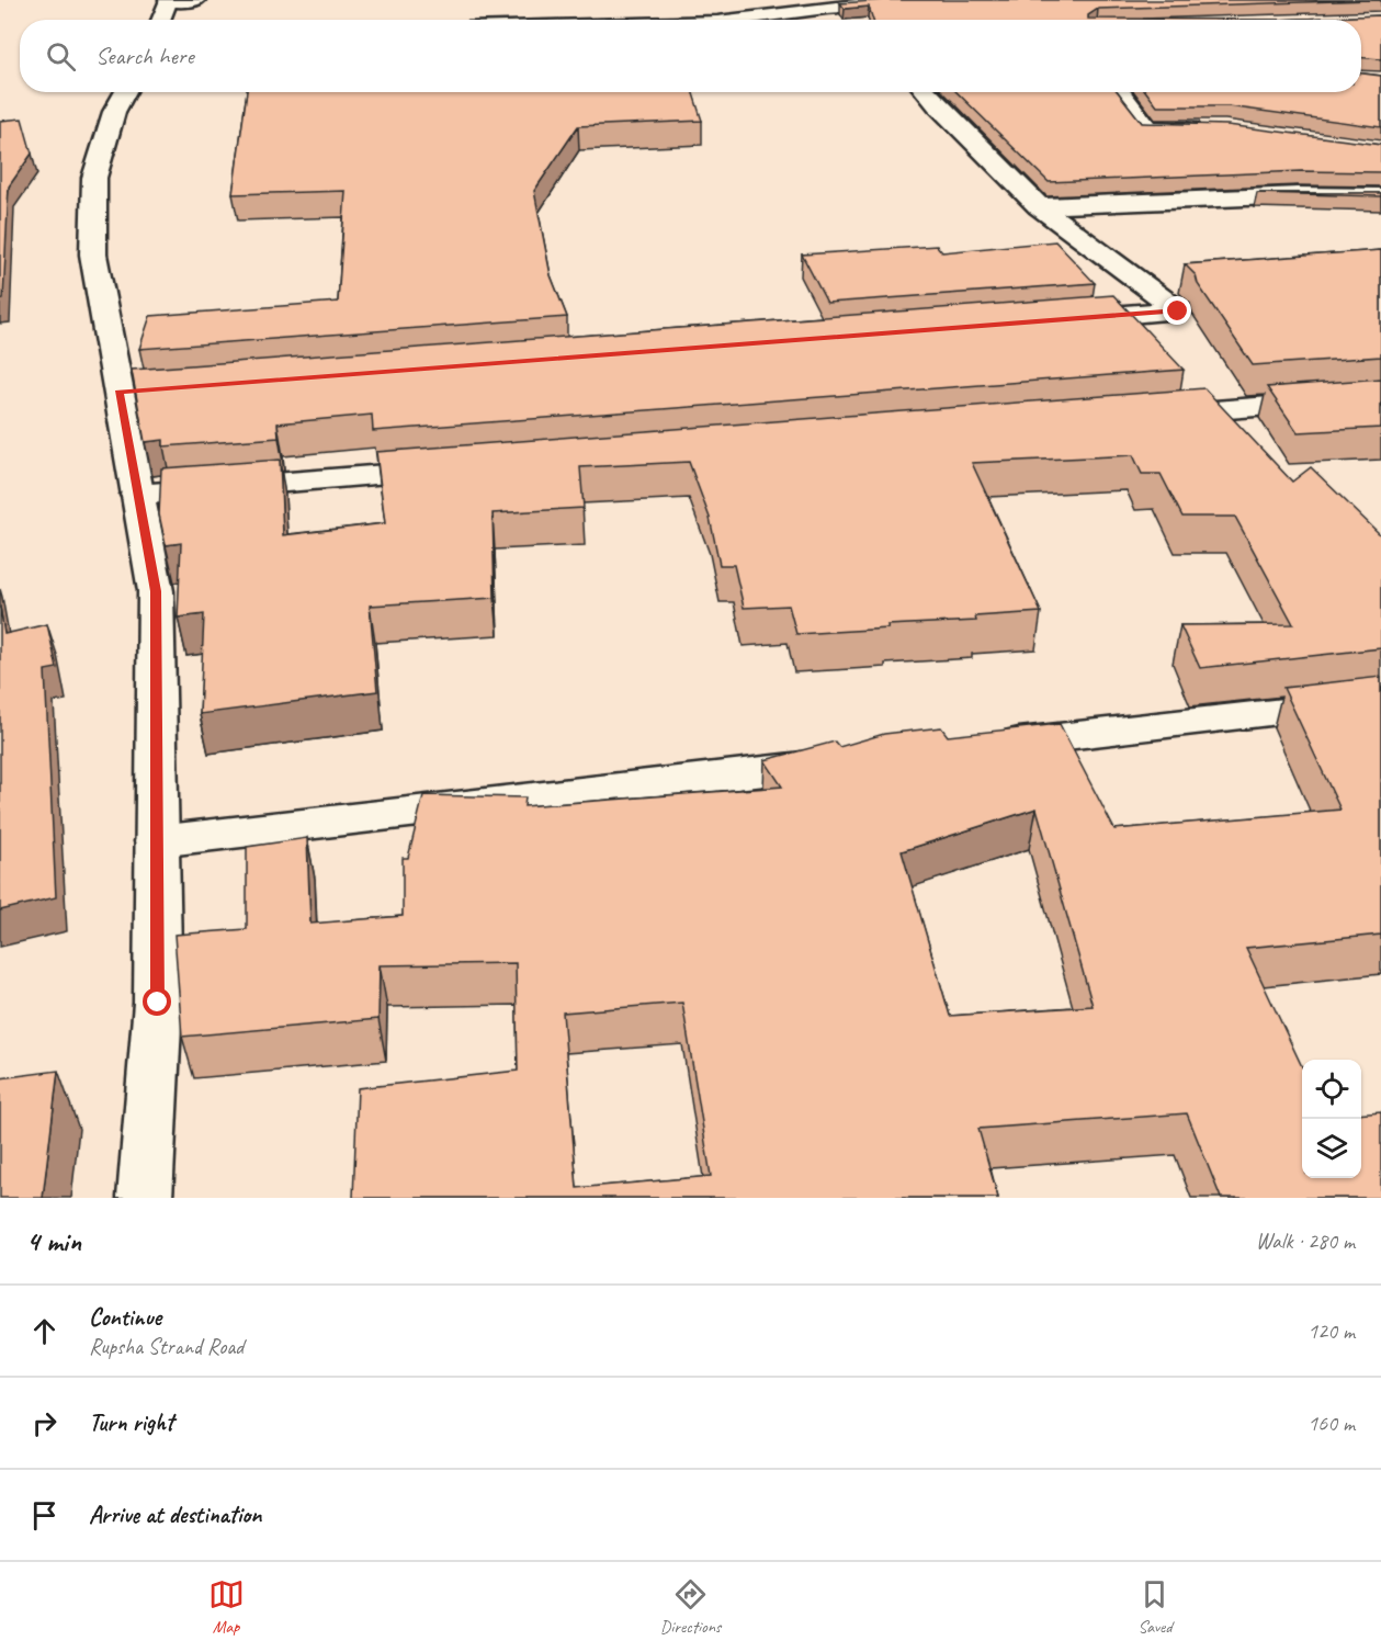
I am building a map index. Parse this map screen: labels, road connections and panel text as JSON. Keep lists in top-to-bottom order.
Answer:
{
  "page": {
    "search": "Search here",
    "heading": ["4 min", "Walk · 280 m"],
    "list": [
      ["Continue", "Rupsha Strand Road", "120 m"],
      ["Turn right", "160 m"],
      "Arrive at destination"
    ],
    "nav": ["Map", "Directions", "Saved"]
  }
}
